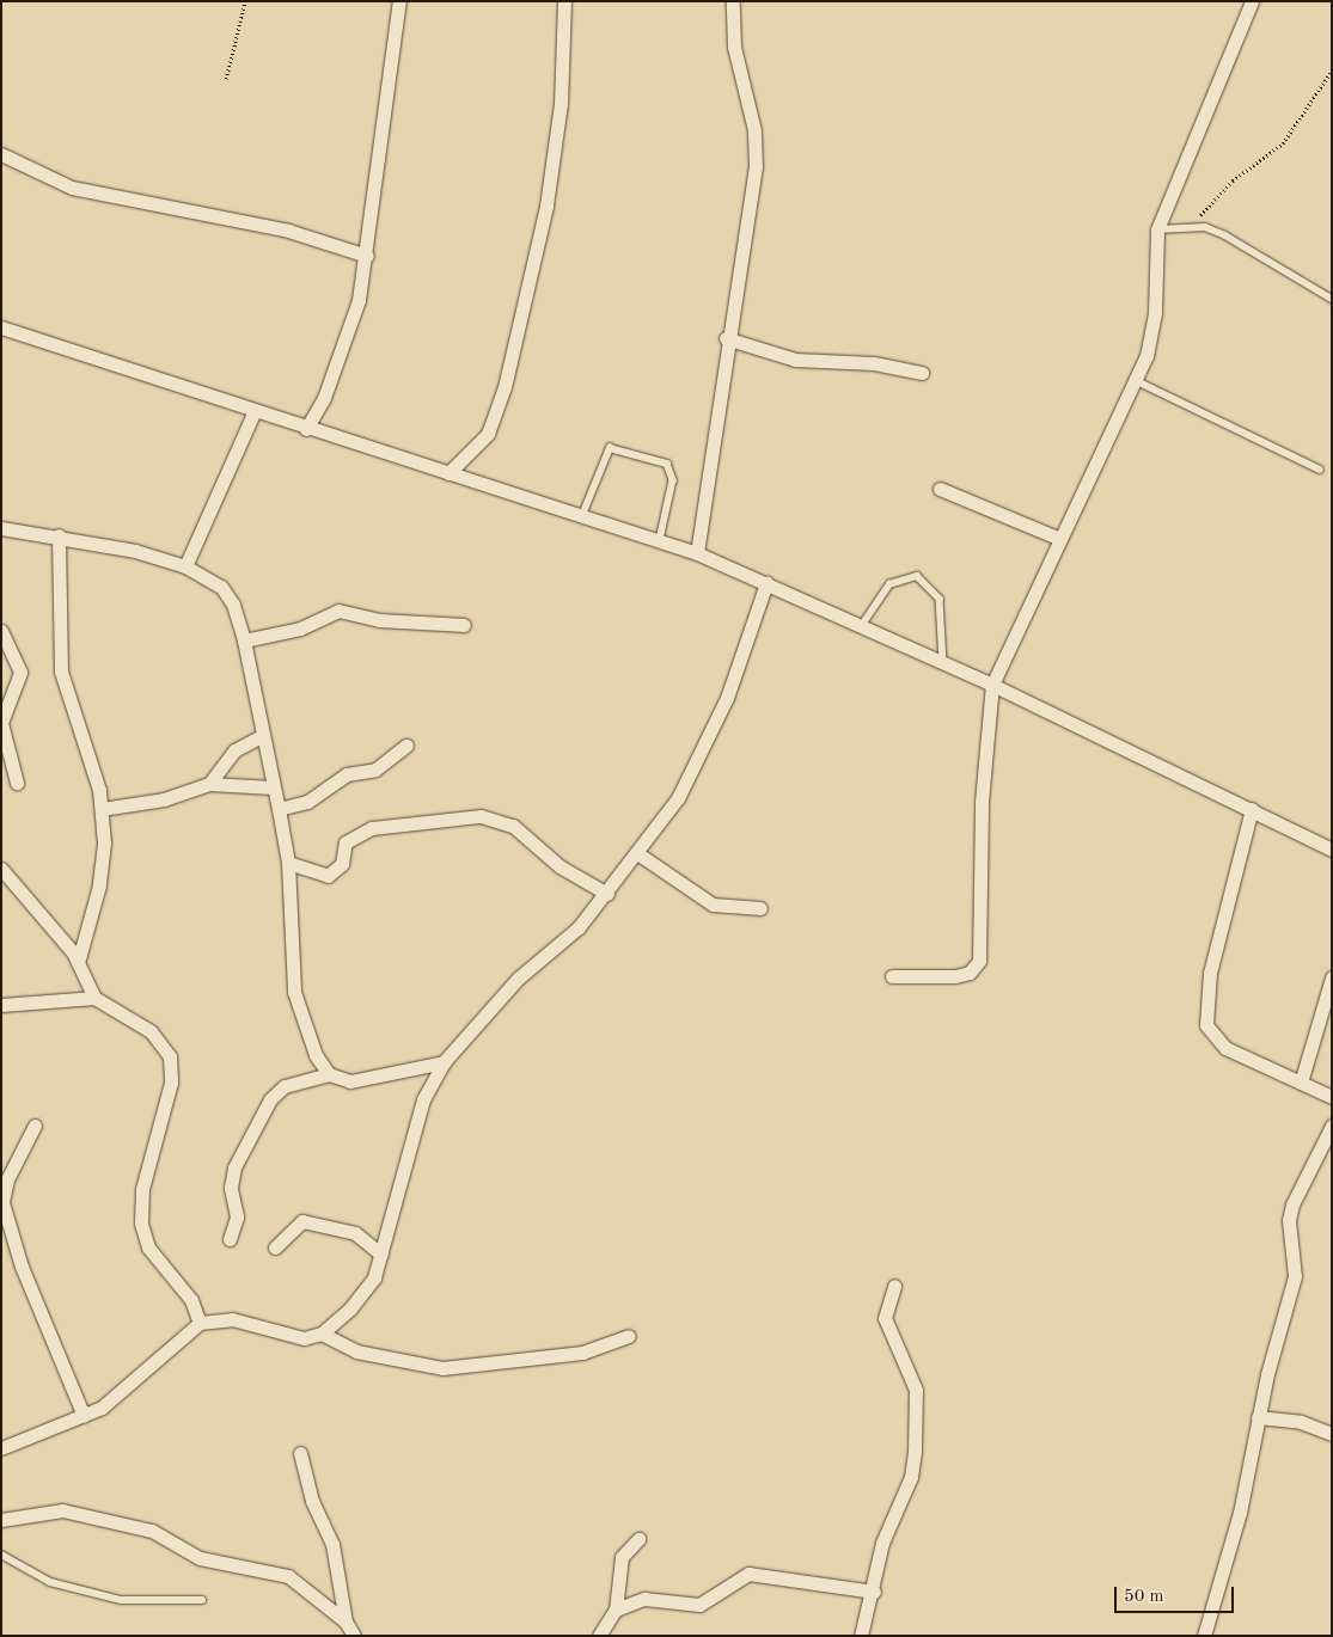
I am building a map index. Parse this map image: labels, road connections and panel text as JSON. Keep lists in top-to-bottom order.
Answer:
{
  "scale_bar": "50 m"
}
